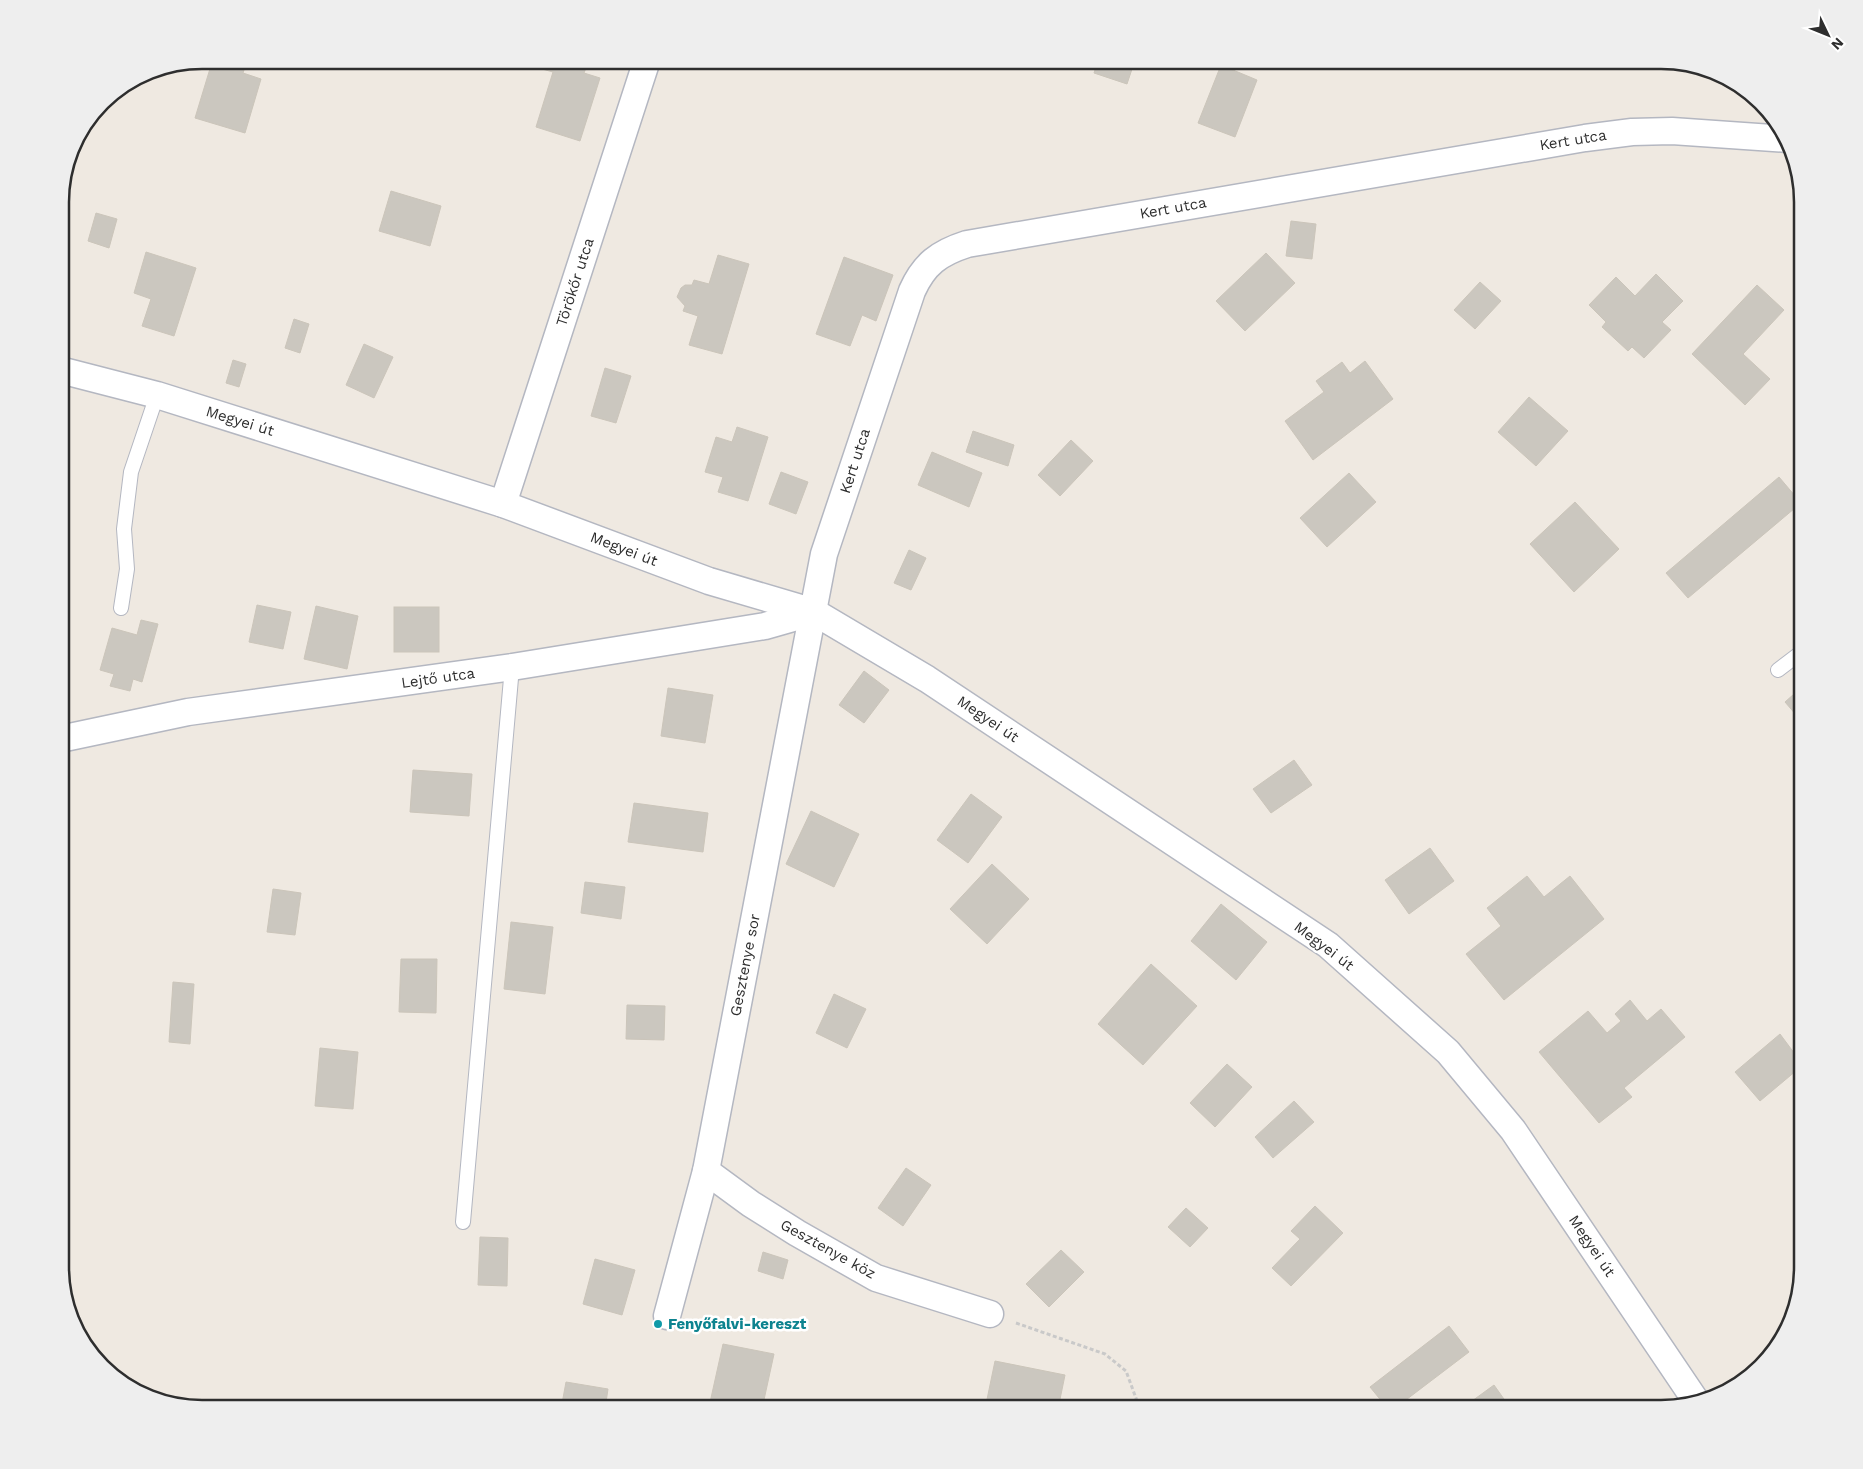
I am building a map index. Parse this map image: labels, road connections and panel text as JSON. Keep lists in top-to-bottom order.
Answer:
{
  "streets": {
    "street": [
      "Kert utca",
      "Törökőr utca",
      "Megyei út",
      "Lejtő utca",
      "Gesztenye sor",
      "Gesztenye köz"
    ]
  },
  "crossings": [
    ["Kert utca", "Megyei út"],
    ["Kert utca", "Lejtő utca"],
    ["Kert utca", "Gesztenye sor"],
    ["Törökőr utca", "Megyei út"],
    ["Megyei út", "Lejtő utca"],
    ["Megyei út", "Gesztenye sor"],
    ["Lejtő utca", "Gesztenye sor"],
    ["Gesztenye sor", "Gesztenye köz"]
  ],
  "places": ["Fenyőfalvi-kereszt"],
  "north": "bottom right"
}
